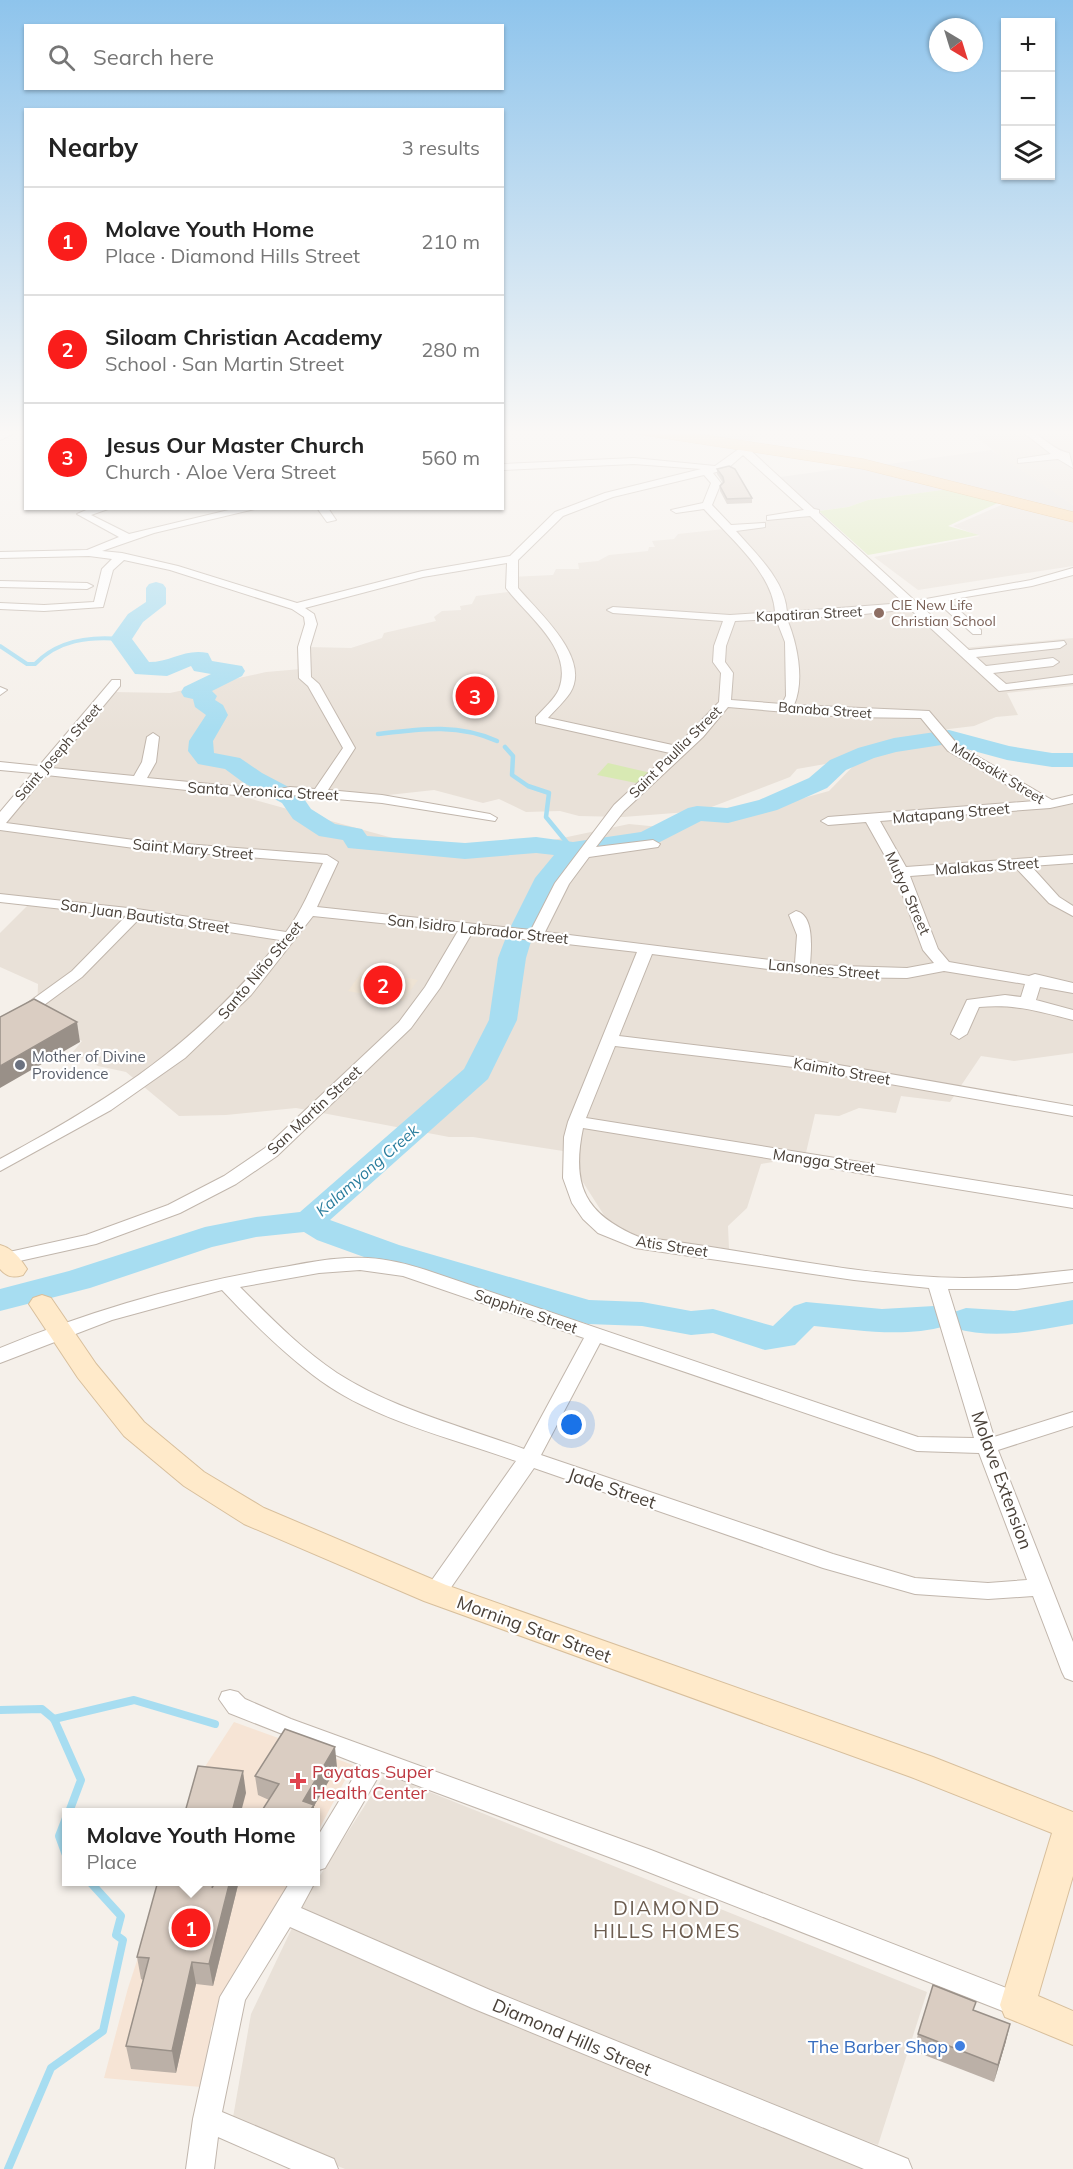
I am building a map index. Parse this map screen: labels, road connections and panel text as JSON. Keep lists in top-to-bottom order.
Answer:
{
  "streets": {
    "street": [
      "Kapatiran Street",
      "Banaba Street",
      "Saint Joseph Street",
      "Saint Paullia Street",
      "Malasakit Street",
      "Santa Veronica Street",
      "Matapang Street",
      "Saint Mary Street",
      "Malakas Street",
      "Mutya Street",
      "San Juan Bautista Street",
      "San Isidro Labrador Street",
      "Lansones Street",
      "Santo Niño Street",
      "Kaimito Street",
      "San Martin Street",
      "Mangga Street",
      "Atis Street",
      "Sapphire Street",
      "Molave Extension",
      "Jade Street",
      "Morning Star Street",
      "Diamond Hills Street"
    ]
  },
  "crossings": [
    ["Kapatiran Street", "Saint Paullia Street"],
    ["Banaba Street", "Saint Paullia Street"],
    ["Banaba Street", "Malasakit Street"],
    ["Saint Joseph Street", "Santa Veronica Street"],
    ["Saint Paullia Street", "San Isidro Labrador Street"],
    ["Malasakit Street", "Matapang Street"],
    ["Matapang Street", "Mutya Street"],
    ["Saint Mary Street", "San Isidro Labrador Street"],
    ["Saint Mary Street", "Santo Niño Street"],
    ["Malakas Street", "Mutya Street"],
    ["Mutya Street", "Lansones Street"],
    ["San Juan Bautista Street", "Santo Niño Street"],
    ["San Isidro Labrador Street", "Lansones Street"],
    ["San Isidro Labrador Street", "Santo Niño Street"],
    ["San Isidro Labrador Street", "San Martin Street"],
    ["San Isidro Labrador Street", "Atis Street"],
    ["Lansones Street", "Atis Street"],
    ["Kaimito Street", "Atis Street"],
    ["Mangga Street", "Atis Street"],
    ["Atis Street", "Molave Extension"],
    ["Sapphire Street", "Molave Extension"],
    ["Sapphire Street", "Jade Street"],
    ["Sapphire Street", "Morning Star Street"],
    ["Molave Extension", "Jade Street"]
  ],
  "districts": ["DIAMOND HILLS HOMES"],
  "water": ["Kalamyong Creek"],
  "places": {
    "other": ["ClE New Life Christian School", "Mother of Divine Providence", "The Barber Shop"],
    "health": ["Payatas Super Health Center"]
  },
  "north": "bottom right",
  "page": {
    "map_buttons": ["+", "−"],
    "search": "Search here",
    "heading": ["Nearby", "3 results"],
    "list": [
      {
        "mark": "1",
        "name": "Molave Youth Home",
        "note": "Place · Diamond Hills Street",
        "value": "210 m"
      },
      {
        "mark": "2",
        "name": "Siloam Christian Academy",
        "note": "School · San Martin Street",
        "value": "280 m"
      },
      {
        "mark": "3",
        "name": "Jesus Our Master Church",
        "note": "Church · Aloe Vera Street",
        "value": "560 m"
      }
    ],
    "pins": ["3", "2", "1"],
    "popup": ["Molave Youth Home", "Place"]
  }
}
